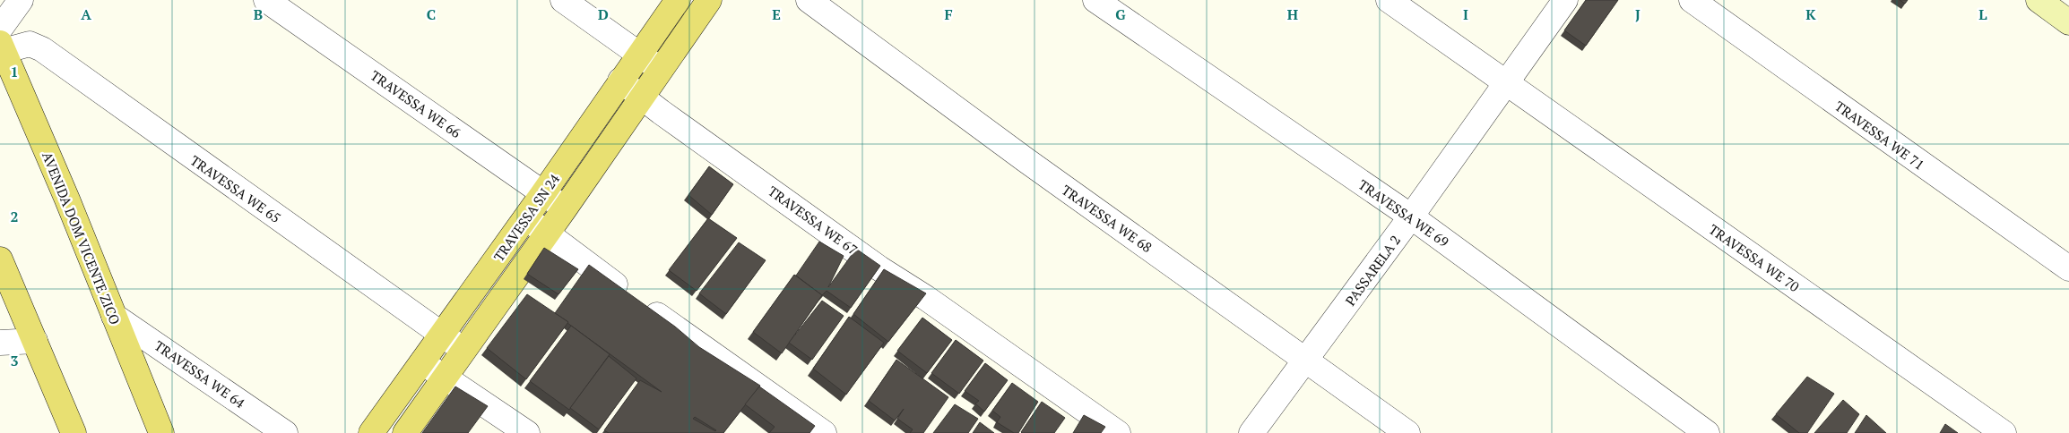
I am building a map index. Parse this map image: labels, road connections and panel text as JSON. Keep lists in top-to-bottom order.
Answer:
{
  "streets": {
    "main road": ["TRAVESSA SN 24", "AVENIDA DOM VICENTE ZICO"],
    "street": [
      "TRAVESSA WE 66",
      "TRAVESSA WE 71",
      "TRAVESSA WE 65",
      "TRAVESSA WE 69",
      "TRAVESSA WE 68",
      "TRAVESSA WE 67",
      "TRAVESSA WE 70",
      "PASSARELA 2",
      "TRAVESSA WE 64"
    ]
  },
  "crossings": [
    ["TRAVESSA WE 66", "TRAVESSA SN 24"],
    ["TRAVESSA WE 65", "TRAVESSA SN 24"],
    ["TRAVESSA WE 65", "AVENIDA DOM VICENTE ZICO"],
    ["TRAVESSA WE 69", "PASSARELA 2"],
    ["TRAVESSA SN 24", "TRAVESSA WE 67"],
    ["TRAVESSA WE 68", "PASSARELA 2"],
    ["AVENIDA DOM VICENTE ZICO", "TRAVESSA WE 64"],
    ["TRAVESSA WE 70", "PASSARELA 2"]
  ],
  "grid": {
    "columns": [
      "A",
      "B",
      "C",
      "D",
      "E",
      "F",
      "G",
      "H",
      "I",
      "J",
      "K",
      "L"
    ],
    "rows": ["1", "2", "3"]
  }
}
